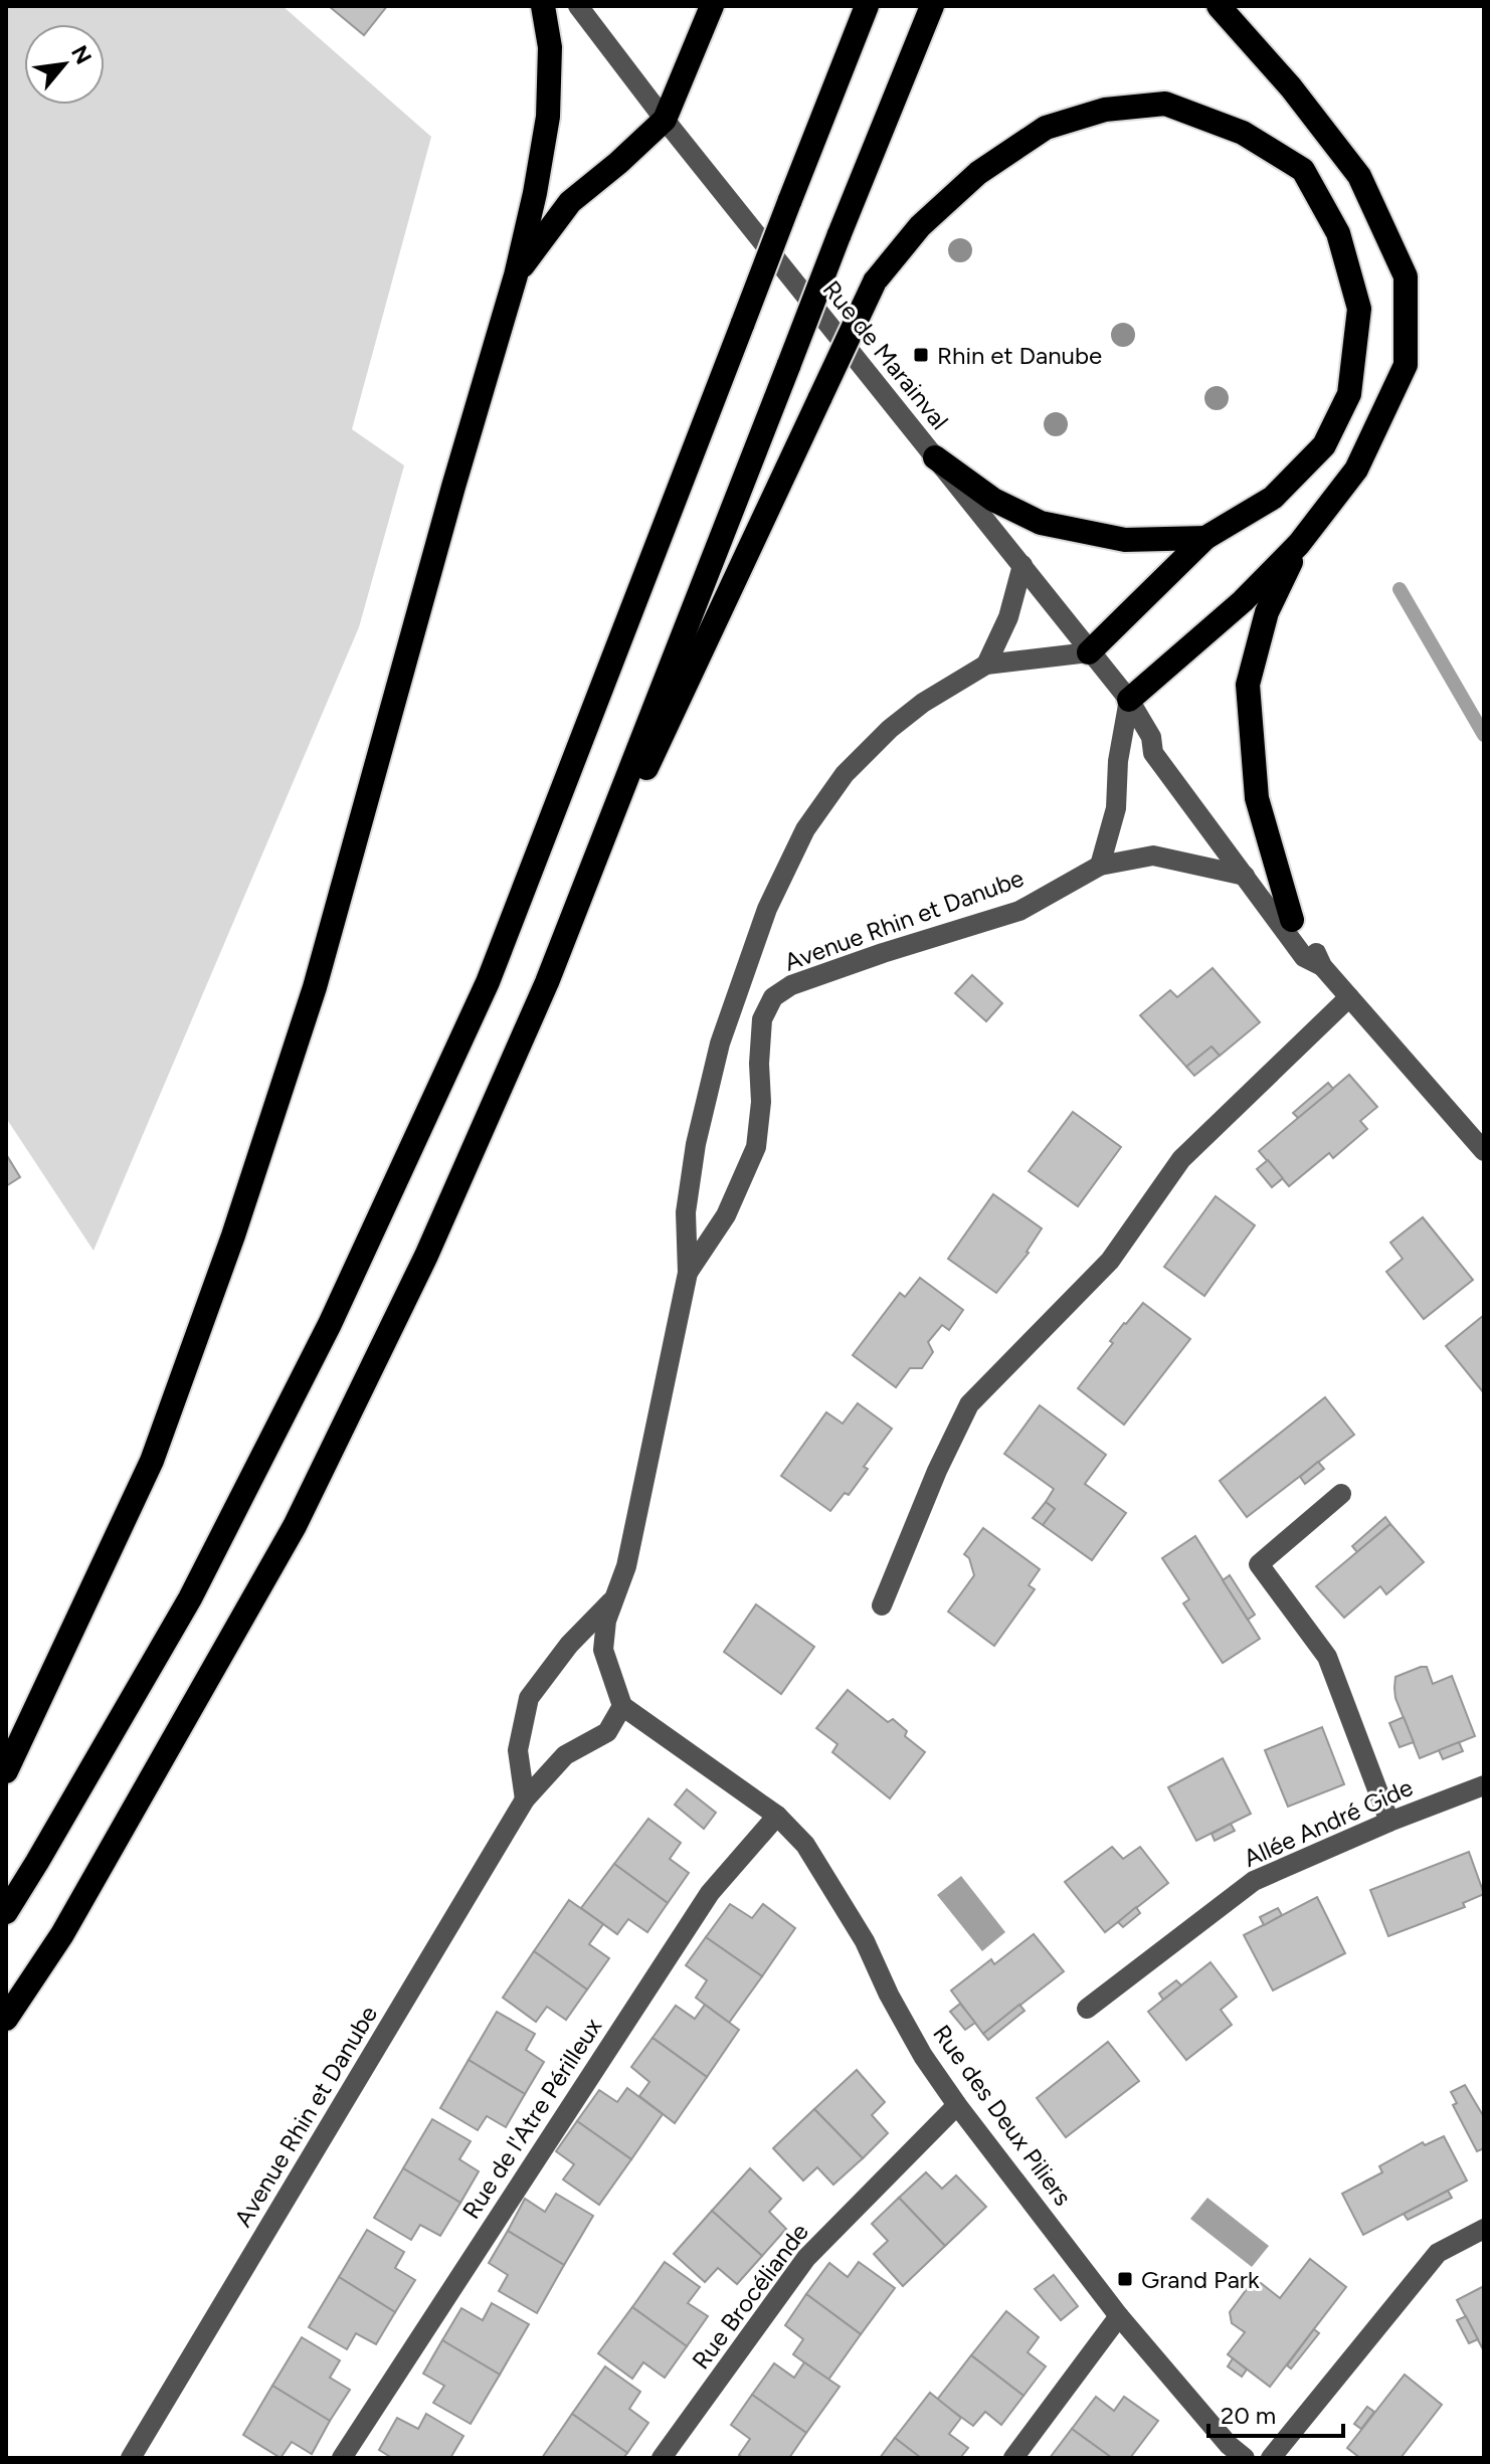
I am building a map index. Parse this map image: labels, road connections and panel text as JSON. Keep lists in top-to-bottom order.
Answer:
{
  "streets": {
    "street": [
      "Rue de Marainval",
      "Avenue Rhin et Danube",
      "Allée André Gide",
      "Rue des Deux Piliers",
      "Rue de l'Atre Périlleux",
      "Rue Brocéliande"
    ]
  },
  "crossings": [
    ["Rue de Marainval", "Avenue Rhin et Danube"],
    ["Avenue Rhin et Danube", "Rue des Deux Piliers"],
    ["Rue des Deux Piliers", "Rue de l'Atre Périlleux"],
    ["Rue des Deux Piliers", "Rue Brocéliande"]
  ],
  "places": {
    "transit": ["Rhin et Danube", "Grand Park"]
  },
  "scale_bar": "20 m",
  "north": "top right"
}
